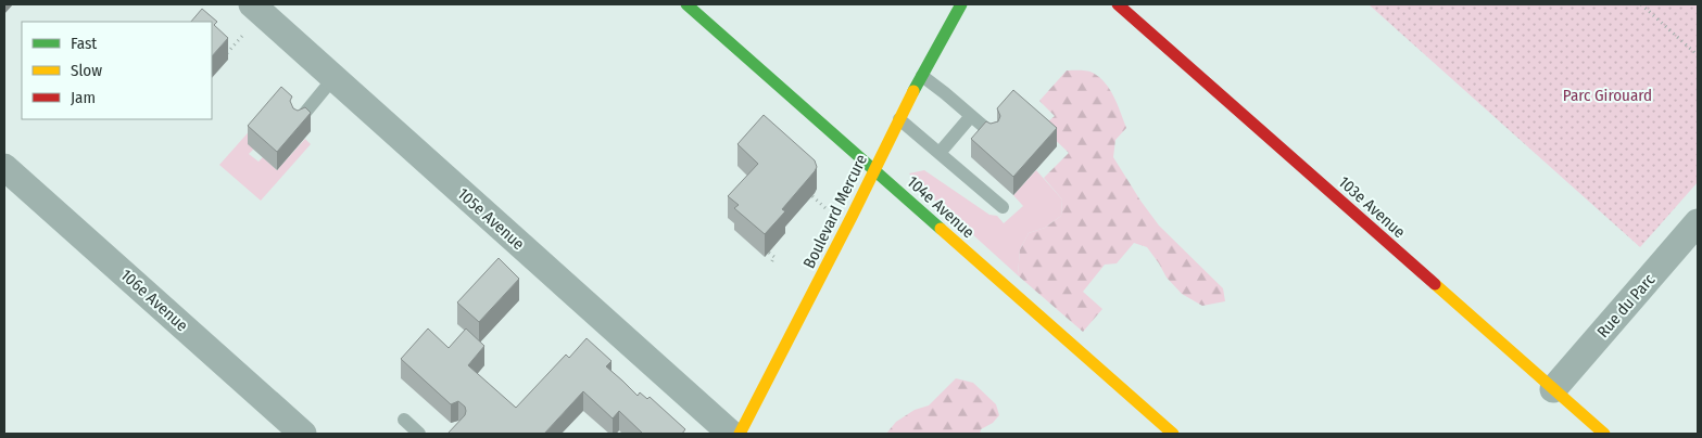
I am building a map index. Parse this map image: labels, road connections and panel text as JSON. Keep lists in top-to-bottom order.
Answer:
{
  "streets": {
    "street": [
      "104e Avenue",
      "103e Avenue",
      "Boulevard Mercure",
      "105e Avenue",
      "106e Avenue",
      "Rue du Parc"
    ]
  },
  "crossings": [
    ["104e Avenue", "Boulevard Mercure"],
    ["103e Avenue", "Rue du Parc"]
  ],
  "parks": ["Parc Girouard"],
  "legend": ["Fast", "Slow", "Jam"]
}
